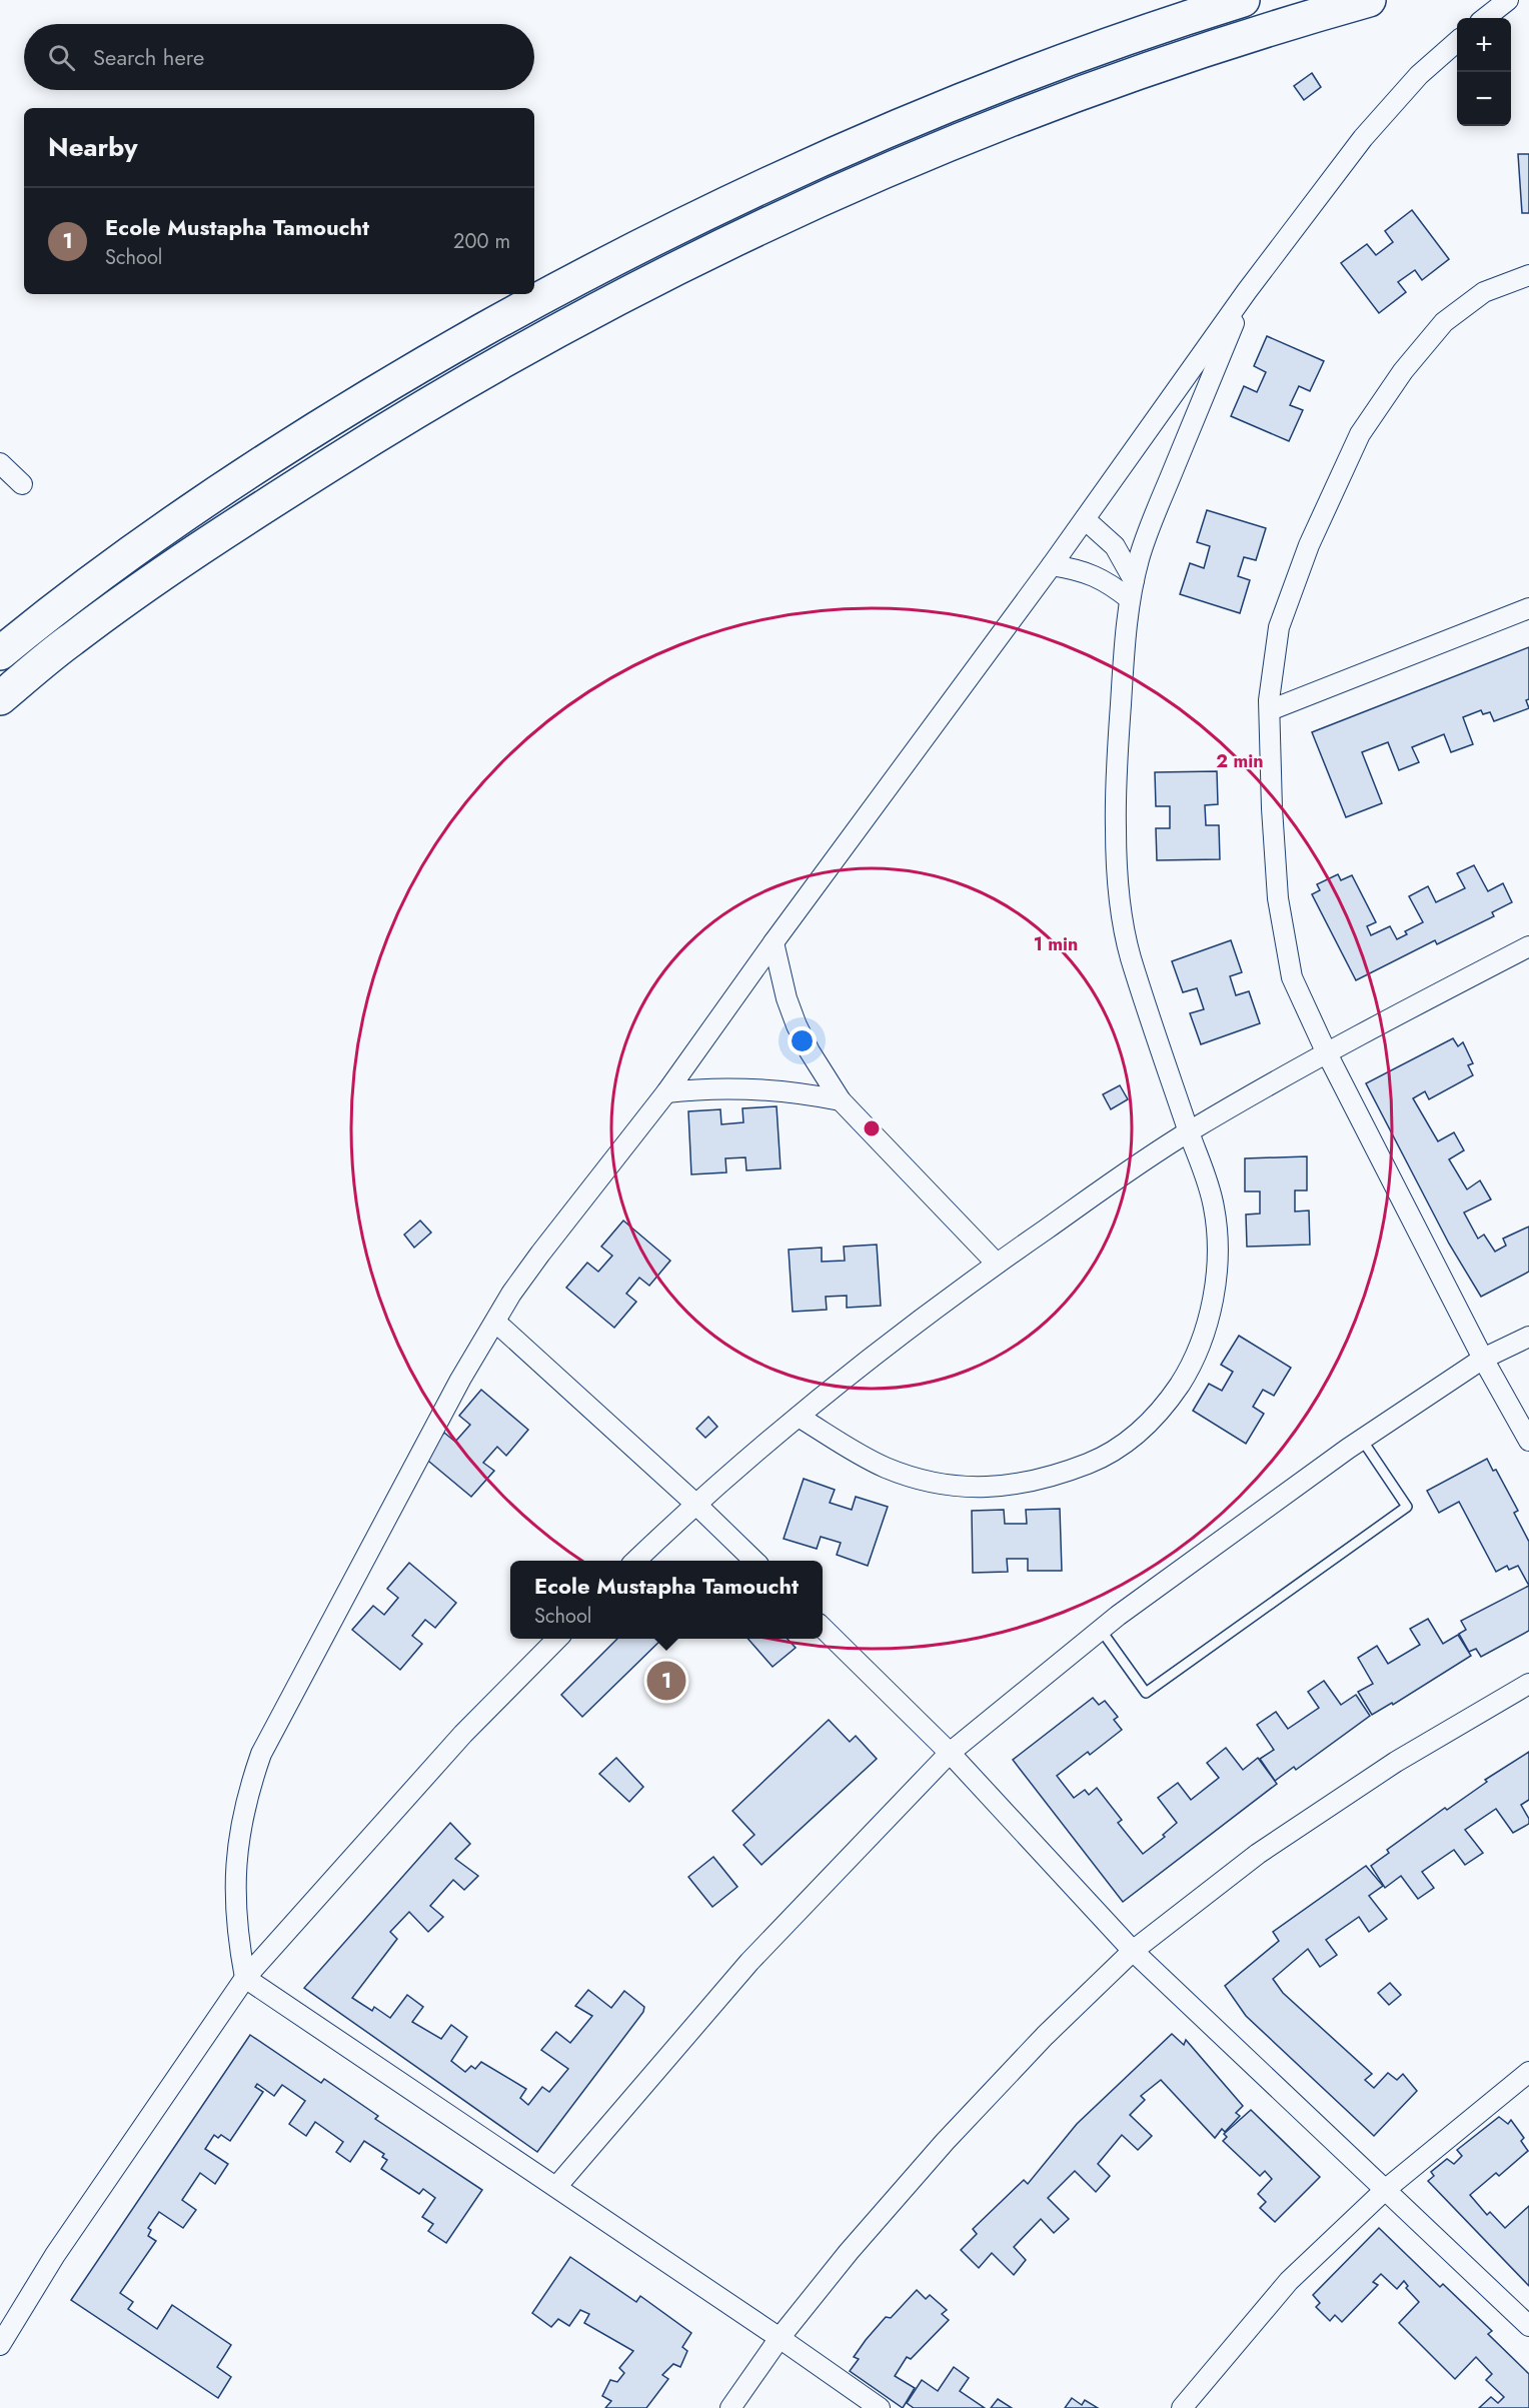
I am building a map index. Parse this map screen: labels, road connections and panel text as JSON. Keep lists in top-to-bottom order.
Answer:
{
  "page": {
    "map_buttons": ["+", "−"],
    "search": "Search here",
    "heading": "Nearby",
    "list": [
      {
        "mark": "1",
        "name": "Ecole Mustapha Tamoucht",
        "note": "School",
        "value": "200 m"
      }
    ],
    "popup": ["Ecole Mustapha Tamoucht", "School"],
    "pins": "1"
  },
  "rings": ["2 min", "1 min"]
}
